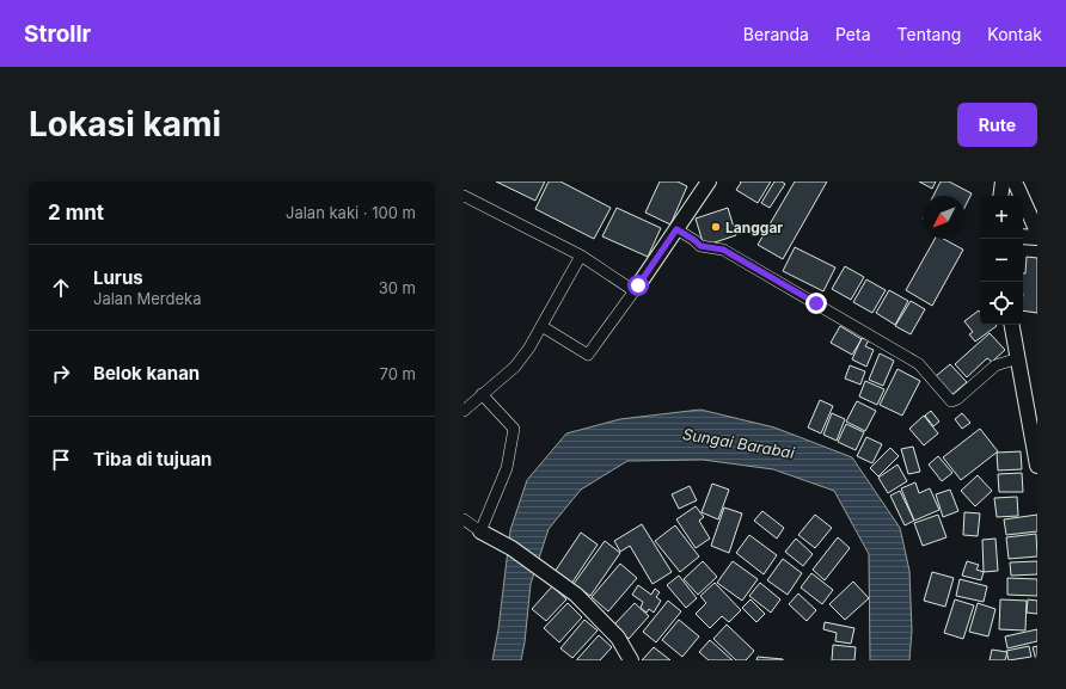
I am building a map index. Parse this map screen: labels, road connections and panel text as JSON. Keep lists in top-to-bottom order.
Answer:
{
  "water": ["Sungai Barabai"],
  "places": ["Langgar"],
  "north": "bottom left",
  "page": {
    "header": "Strollr",
    "nav": [
      "Beranda",
      "Peta",
      "Tentang",
      "Kontak"
    ],
    "buttons": "Rute",
    "title": "Lokasi kami",
    "heading": ["2 mnt", "Jalan kaki · 100 m"],
    "map_buttons": ["+", "−"],
    "list": [
      ["Lurus", "Jalan Merdeka", "30 m"],
      ["Belok kanan", "70 m"],
      "Tiba di tujuan"
    ]
  }
}
